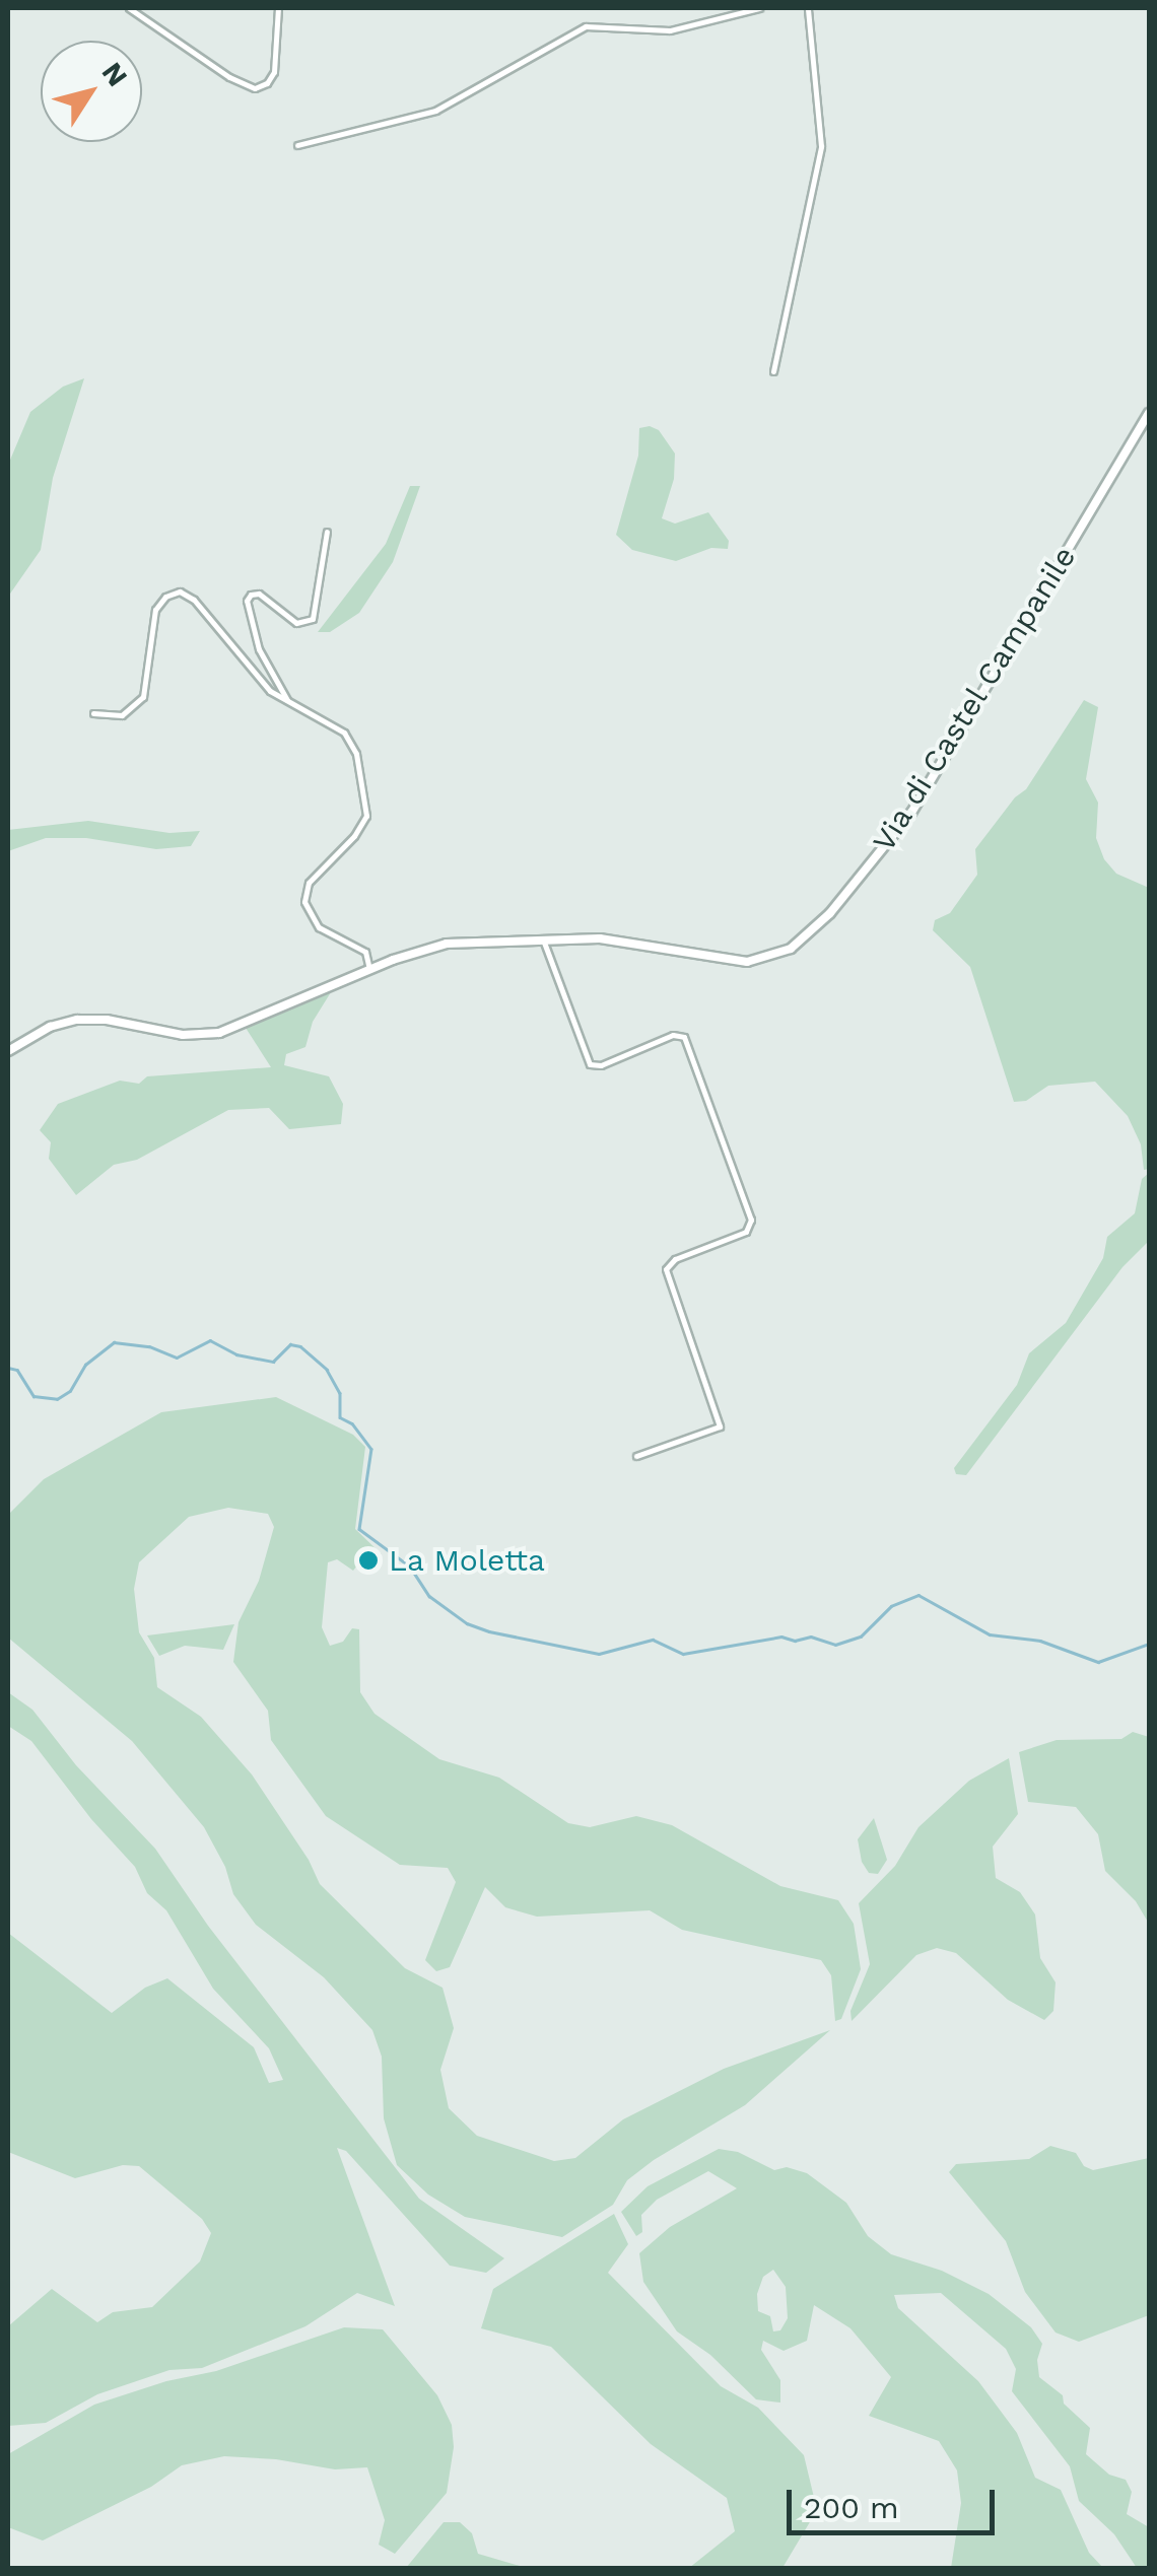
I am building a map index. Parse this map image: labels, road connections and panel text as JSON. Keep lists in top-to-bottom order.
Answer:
{
  "streets": {
    "street": ["Via di Castel Campanile"]
  },
  "places": ["La Moletta"],
  "scale_bar": "200 m",
  "north": "top right"
}
